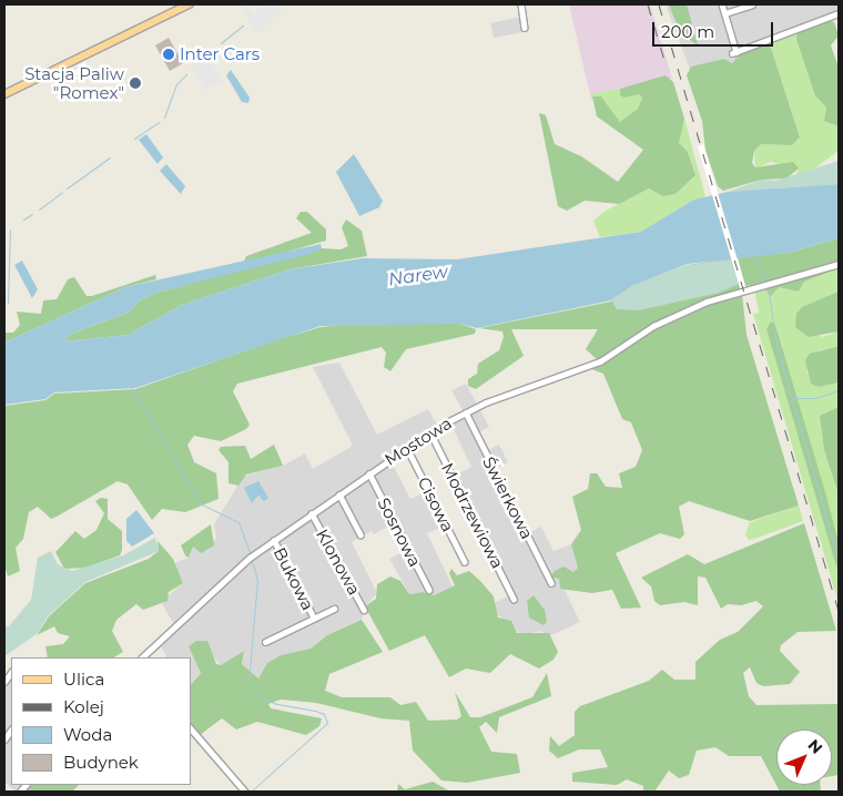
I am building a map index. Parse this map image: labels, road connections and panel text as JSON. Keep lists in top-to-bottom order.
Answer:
{
  "streets": {
    "street": [
      "Mostowa",
      "Świerkowa",
      "Cisowa",
      "Modrzewiowa",
      "Sosnowa",
      "Klonowa",
      "Bukowa"
    ]
  },
  "crossings": [
    ["Mostowa", "Świerkowa"],
    ["Mostowa", "Cisowa"],
    ["Mostowa", "Modrzewiowa"],
    ["Mostowa", "Sosnowa"],
    ["Mostowa", "Klonowa"],
    ["Mostowa", "Bukowa"]
  ],
  "water": ["Narew"],
  "places": ["Inter Cars", "Stacja Paliw \"Romex\""],
  "legend": [
    "Ulica",
    "Kolej",
    "Woda",
    "Budynek"
  ],
  "scale_bar": "200 m",
  "north": "top right"
}
